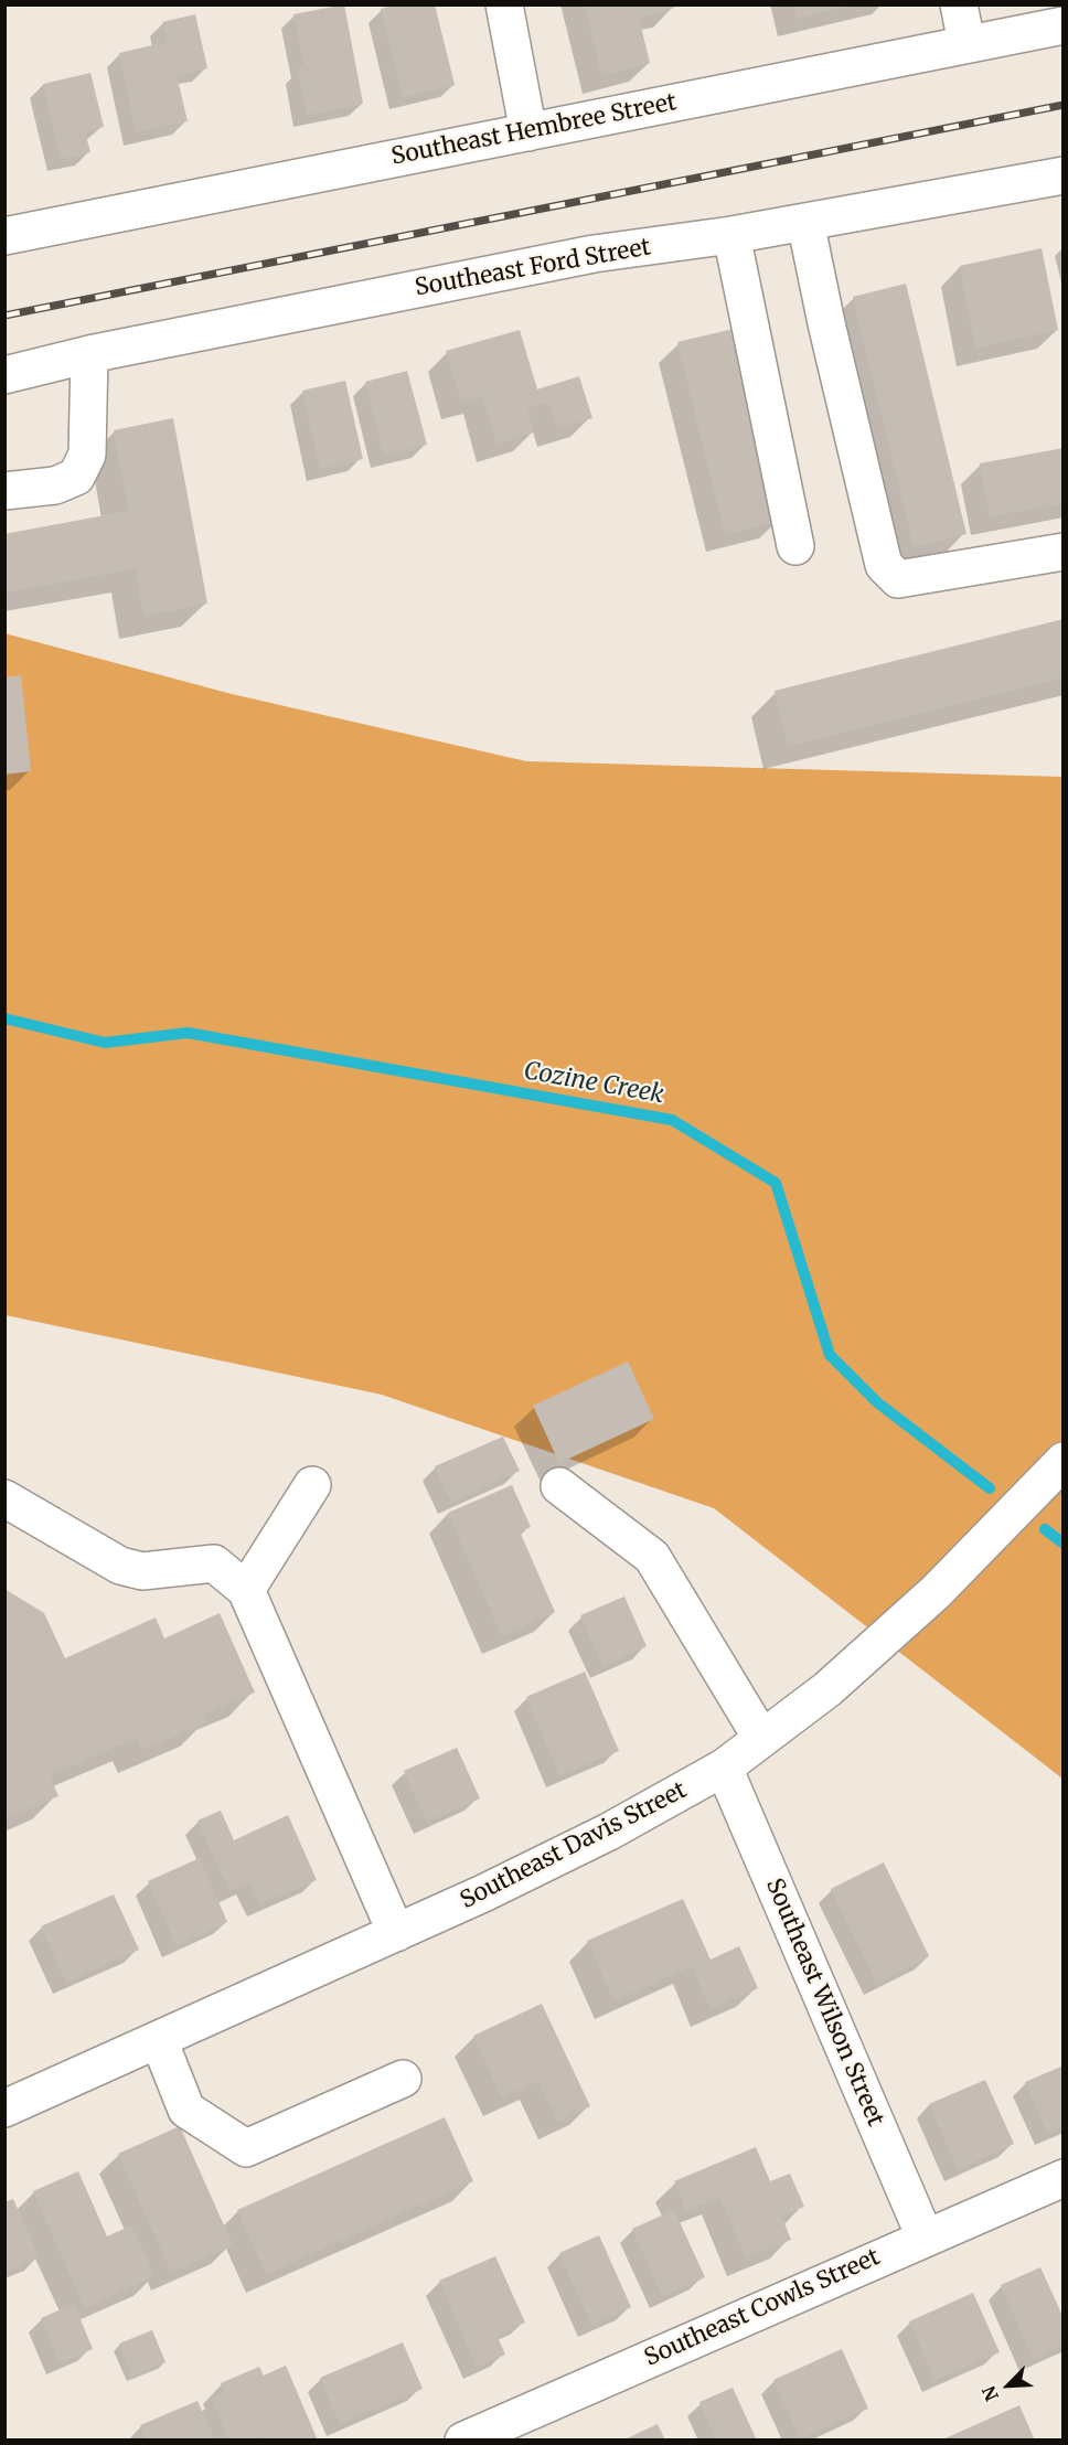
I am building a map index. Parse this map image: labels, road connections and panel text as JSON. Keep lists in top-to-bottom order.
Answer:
{
  "streets": {
    "street": [
      "Southeast Hembree Street",
      "Southeast Ford Street",
      "Southeast Davis Street",
      "Southeast Wilson Street",
      "Southeast Cowls Street"
    ]
  },
  "crossings": [
    ["Southeast Davis Street", "Southeast Wilson Street"],
    ["Southeast Wilson Street", "Southeast Cowls Street"]
  ],
  "water": ["Cozine Creek"],
  "north": "bottom left"
}
